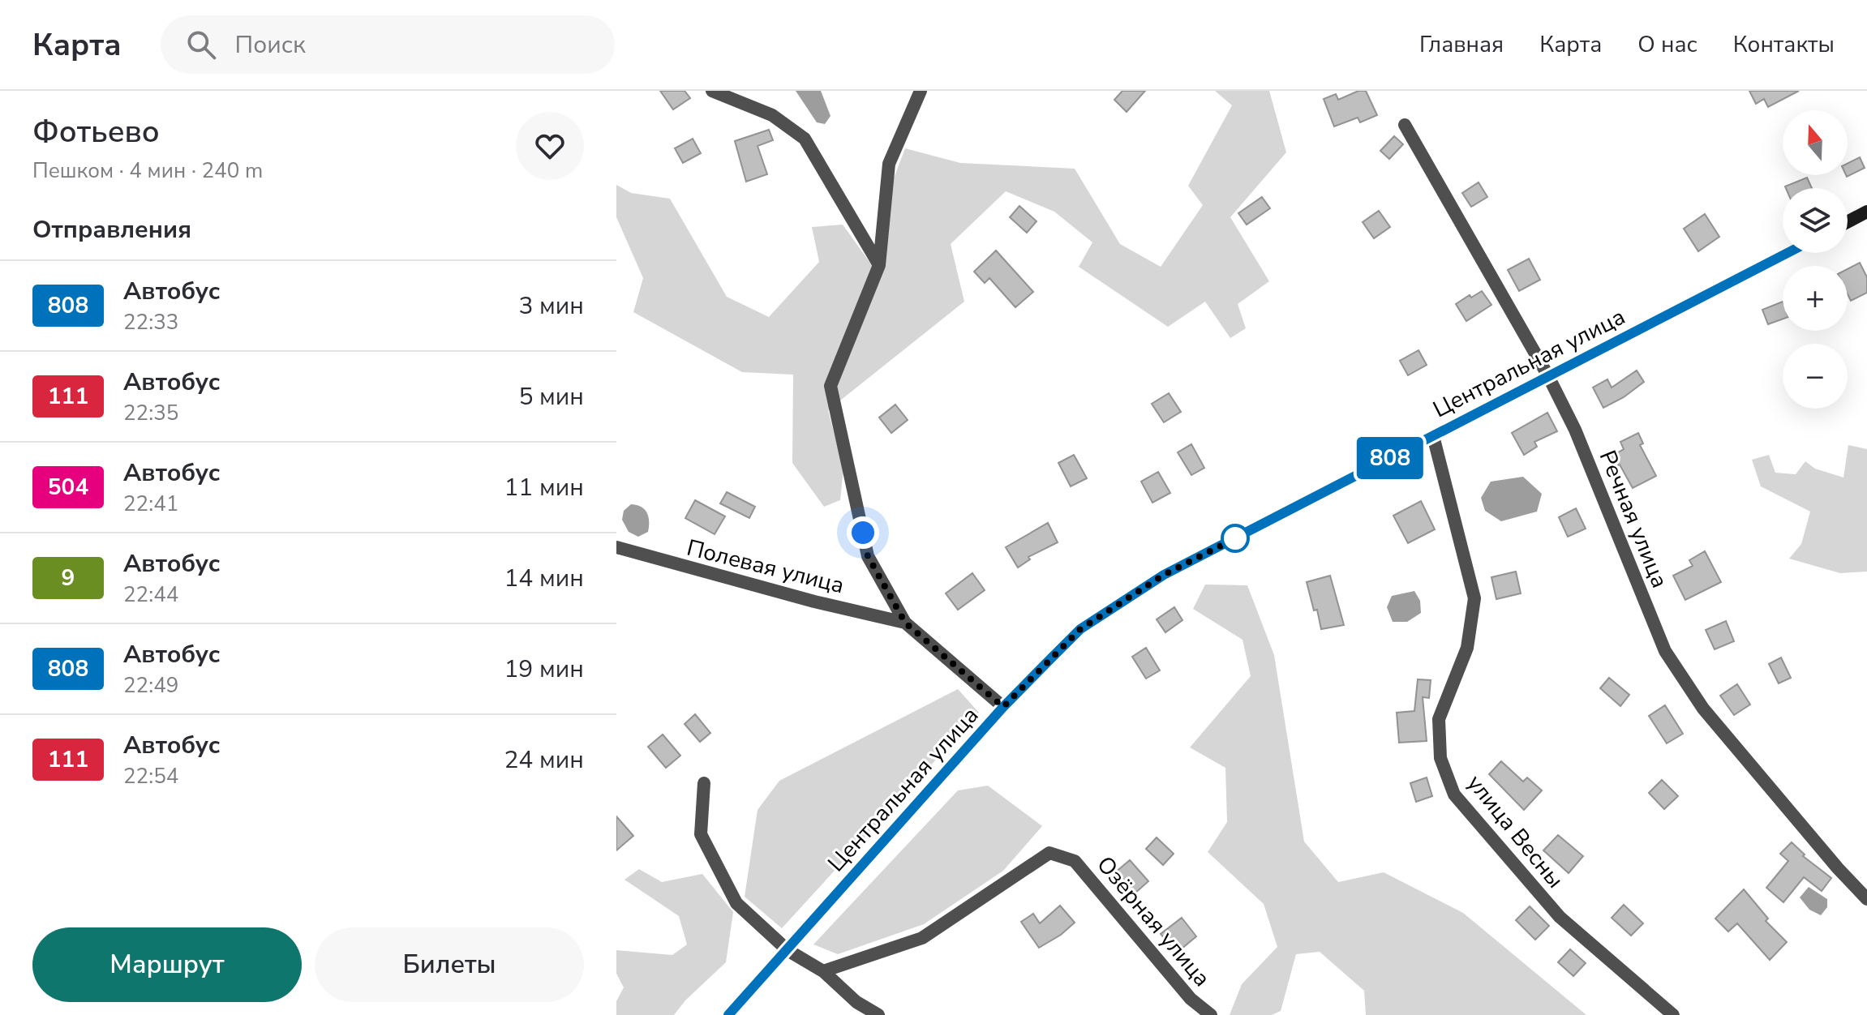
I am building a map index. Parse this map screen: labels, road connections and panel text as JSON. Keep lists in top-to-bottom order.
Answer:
{
  "streets": {
    "main road": ["Центральная улица"],
    "street": [
      "Речная улица",
      "Полевая улица",
      "улица Весны",
      "Озёрная улица"
    ]
  },
  "crossings": [
    ["Центральная улица", "Речная улица"],
    ["Центральная улица", "улица Весны"]
  ],
  "lines": ["bus line 808"],
  "north": "top",
  "page": {
    "header": "Карта",
    "search": "Поиск",
    "nav": [
      "Главная",
      "Карта",
      "О нас",
      "Контакты"
    ],
    "heading": [
      ["Фотьево", "Пешком · 4 мин · 240 m"],
      "Отправления"
    ],
    "on_map": "808",
    "map_buttons": ["+", "−"],
    "list": [
      {
        "mark": "808",
        "name": "Автобус",
        "note": "22:33",
        "value": "3 мин"
      },
      {
        "mark": "111",
        "name": "Автобус",
        "note": "22:35",
        "value": "5 мин"
      },
      {
        "mark": "504",
        "name": "Автобус",
        "note": "22:41",
        "value": "11 мин"
      },
      {
        "mark": "9",
        "name": "Автобус",
        "note": "22:44",
        "value": "14 мин"
      },
      {
        "mark": "808",
        "name": "Автобус",
        "note": "22:49",
        "value": "19 мин"
      },
      {
        "mark": "111",
        "name": "Автобус",
        "note": "22:54",
        "value": "24 мин"
      }
    ],
    "buttons": ["Маршрут", "Билеты"]
  }
}
